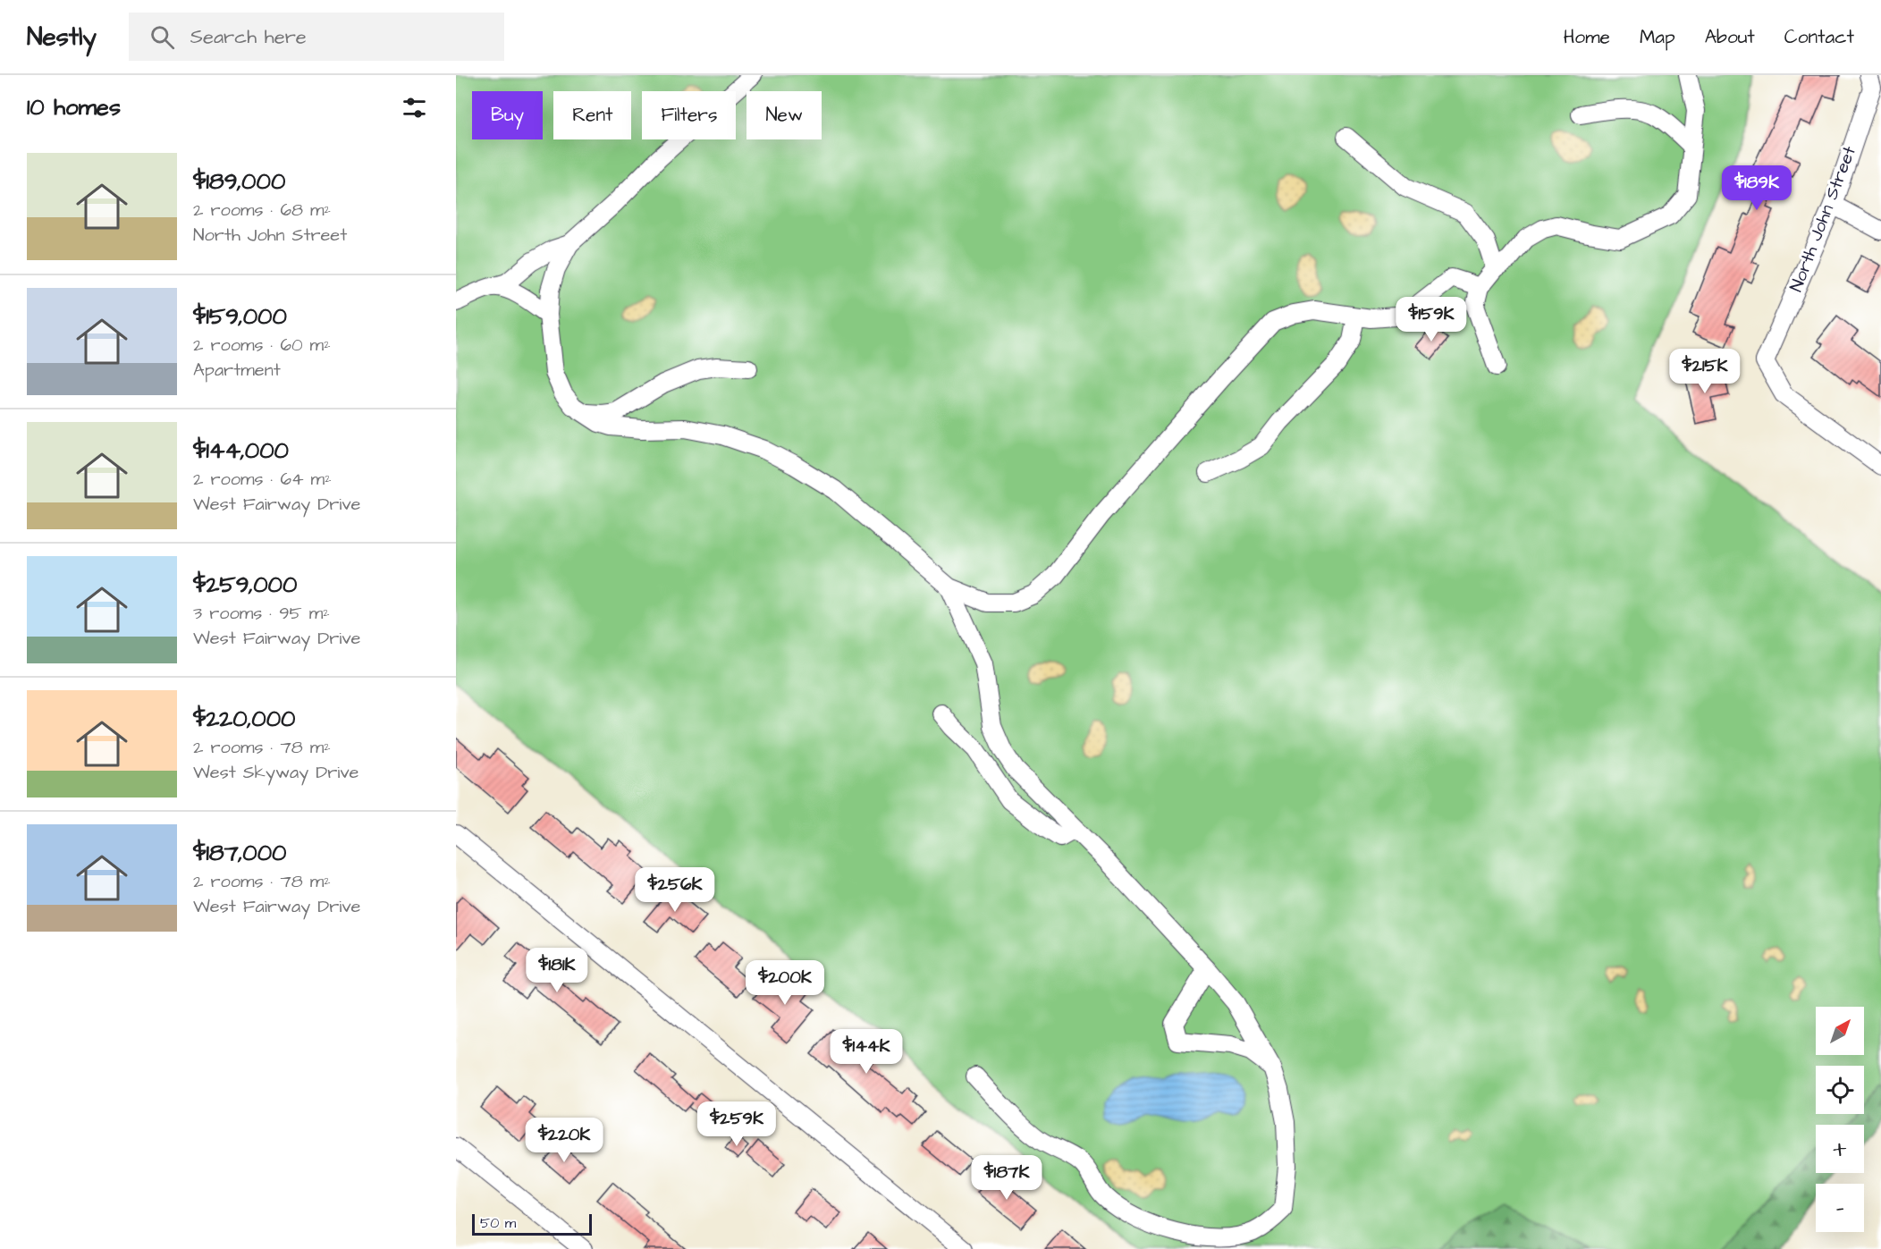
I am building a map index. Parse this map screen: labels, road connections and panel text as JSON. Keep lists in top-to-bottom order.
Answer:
{
  "streets": {
    "street": ["North John Street"]
  },
  "scale_bar": "50 m",
  "north": "top right",
  "page": {
    "header": "Nestly",
    "search": "Search here",
    "nav": [
      "Home",
      "Map",
      "About",
      "Contact"
    ],
    "heading": "10 homes",
    "chip": [
      "Buy",
      "Rent",
      "Filters",
      "New"
    ],
    "list": [
      {
        "name": "$189,000",
        "note": "2 rooms · 68 m² · North John Street"
      },
      {
        "name": "$159,000",
        "note": "2 rooms · 60 m² · Apartment"
      },
      {
        "name": "$144,000",
        "note": "2 rooms · 64 m² · West Fairway Drive"
      },
      {
        "name": "$259,000",
        "note": "3 rooms · 95 m² · West Fairway Drive"
      },
      {
        "name": "$220,000",
        "note": "2 rooms · 78 m² · West Skyway Drive"
      },
      {
        "name": "$187,000",
        "note": "2 rooms · 78 m² · West Fairway Drive"
      }
    ],
    "price": [
      "$189K",
      "$159K",
      "$215K",
      "$256K",
      "$181K",
      "$200K",
      "$144K",
      "$259K",
      "$220K",
      "$187K"
    ],
    "map_buttons": ["+", "−"],
    "scale": "50 m"
  }
}
